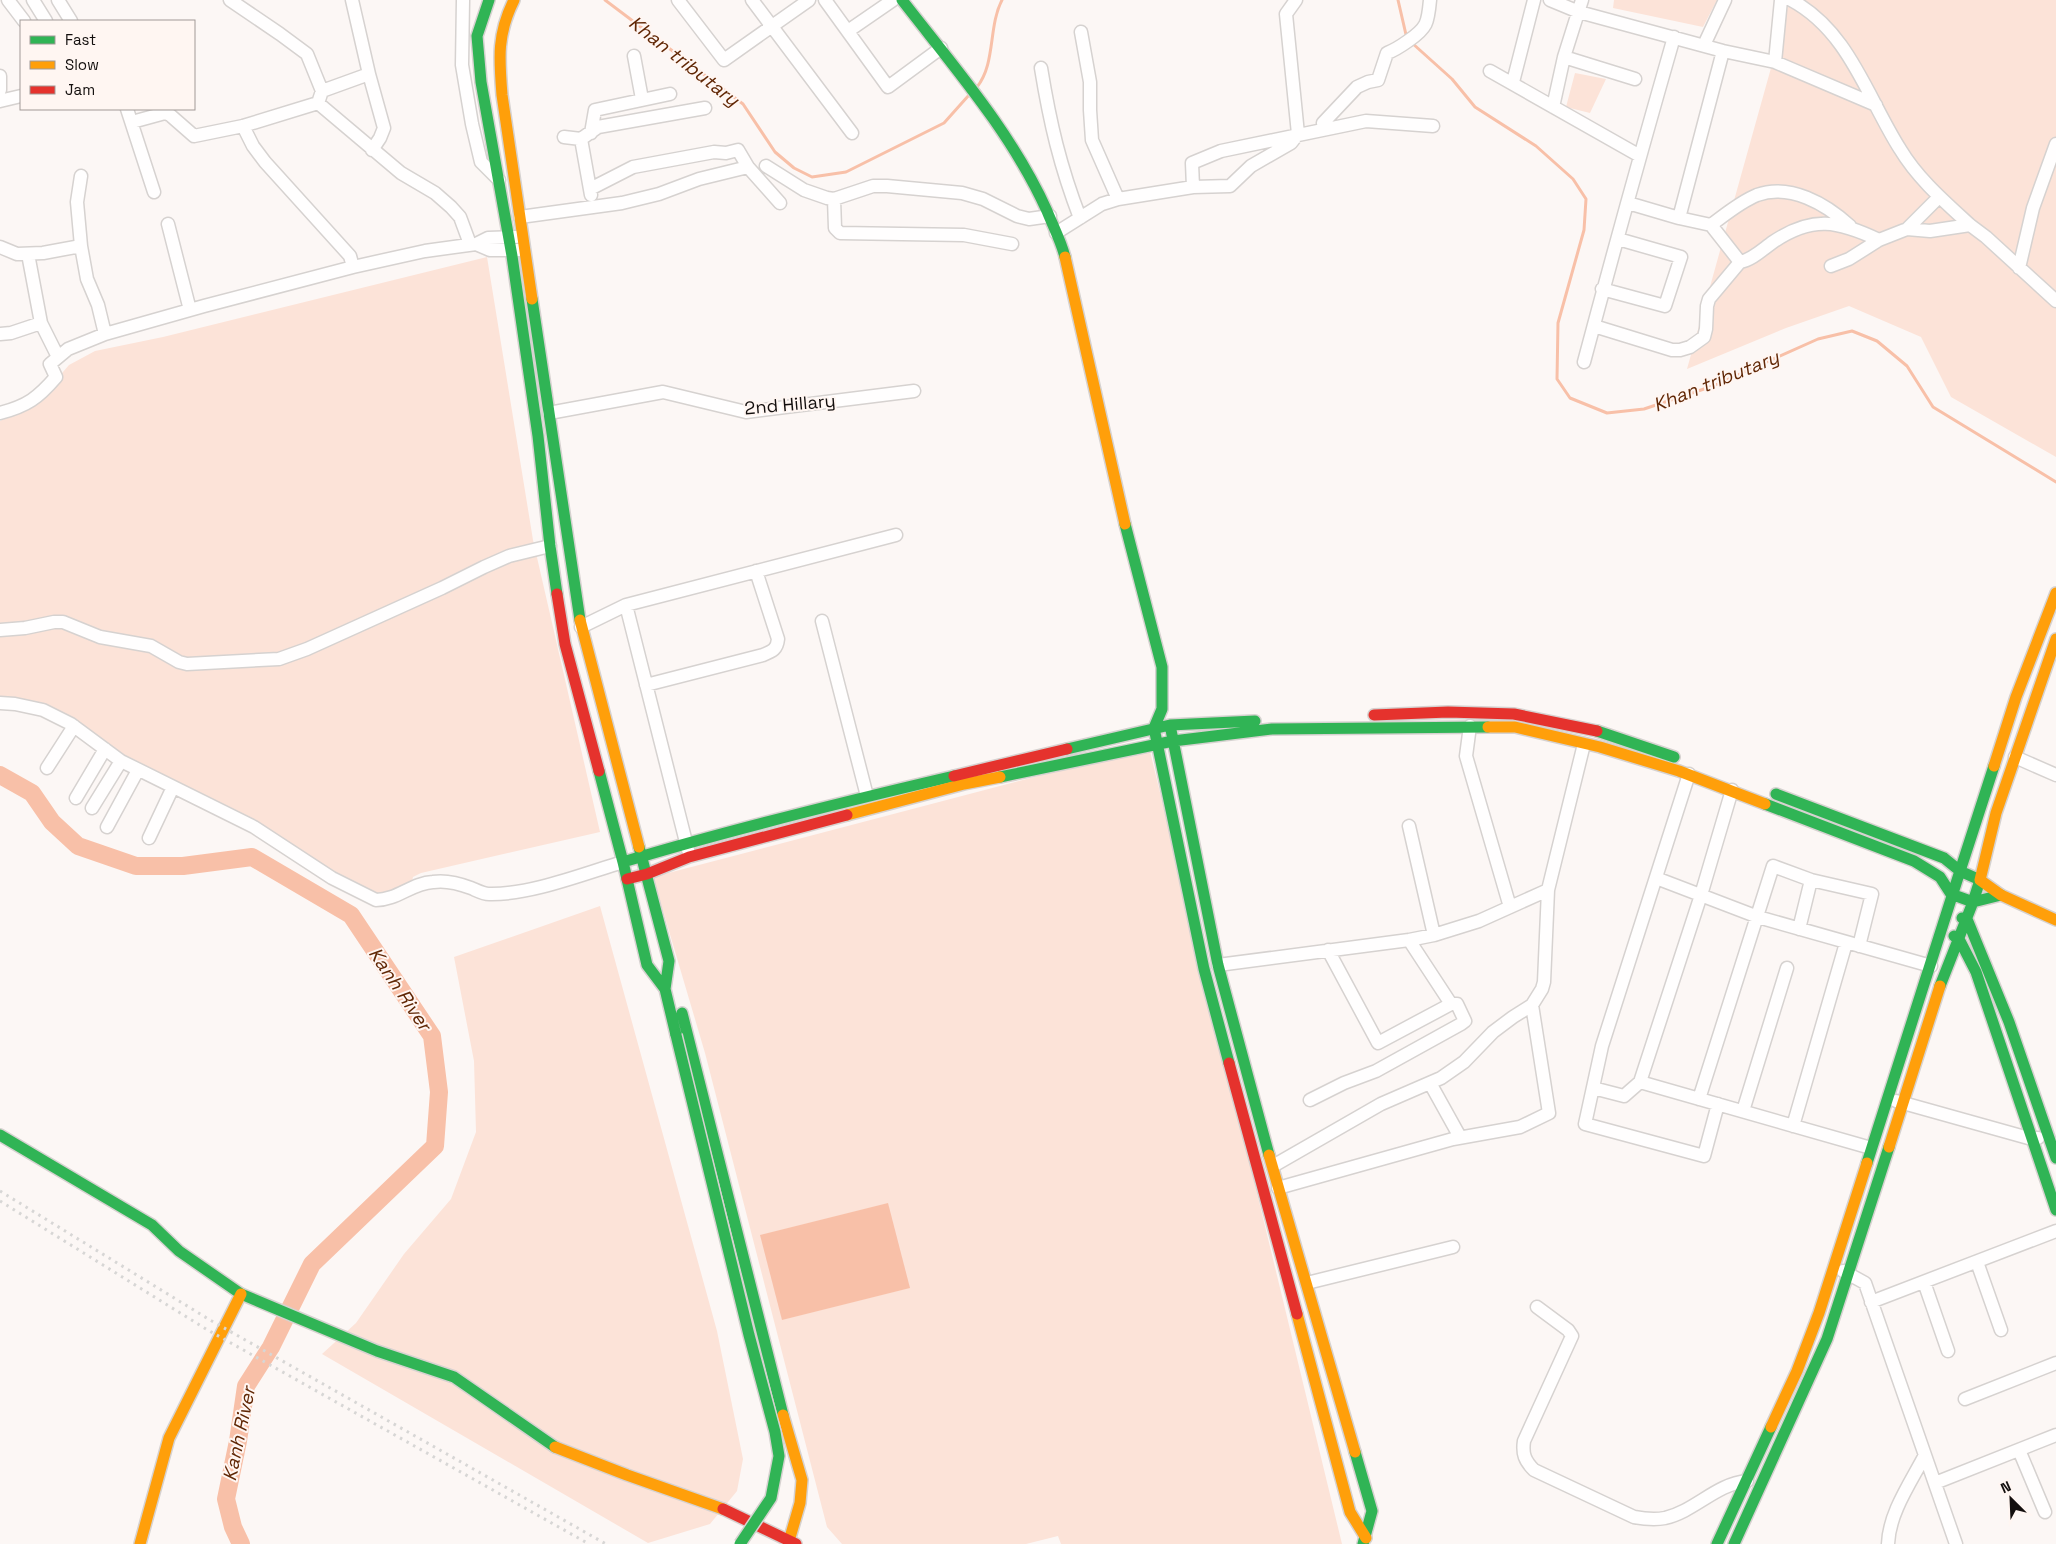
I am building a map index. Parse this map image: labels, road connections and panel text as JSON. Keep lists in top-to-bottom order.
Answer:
{
  "streets": {
    "street": ["2nd Hillary"]
  },
  "water": ["Khan tributary", "Kanh River"],
  "legend": ["Fast", "Slow", "Jam"],
  "north": "top left"
}
